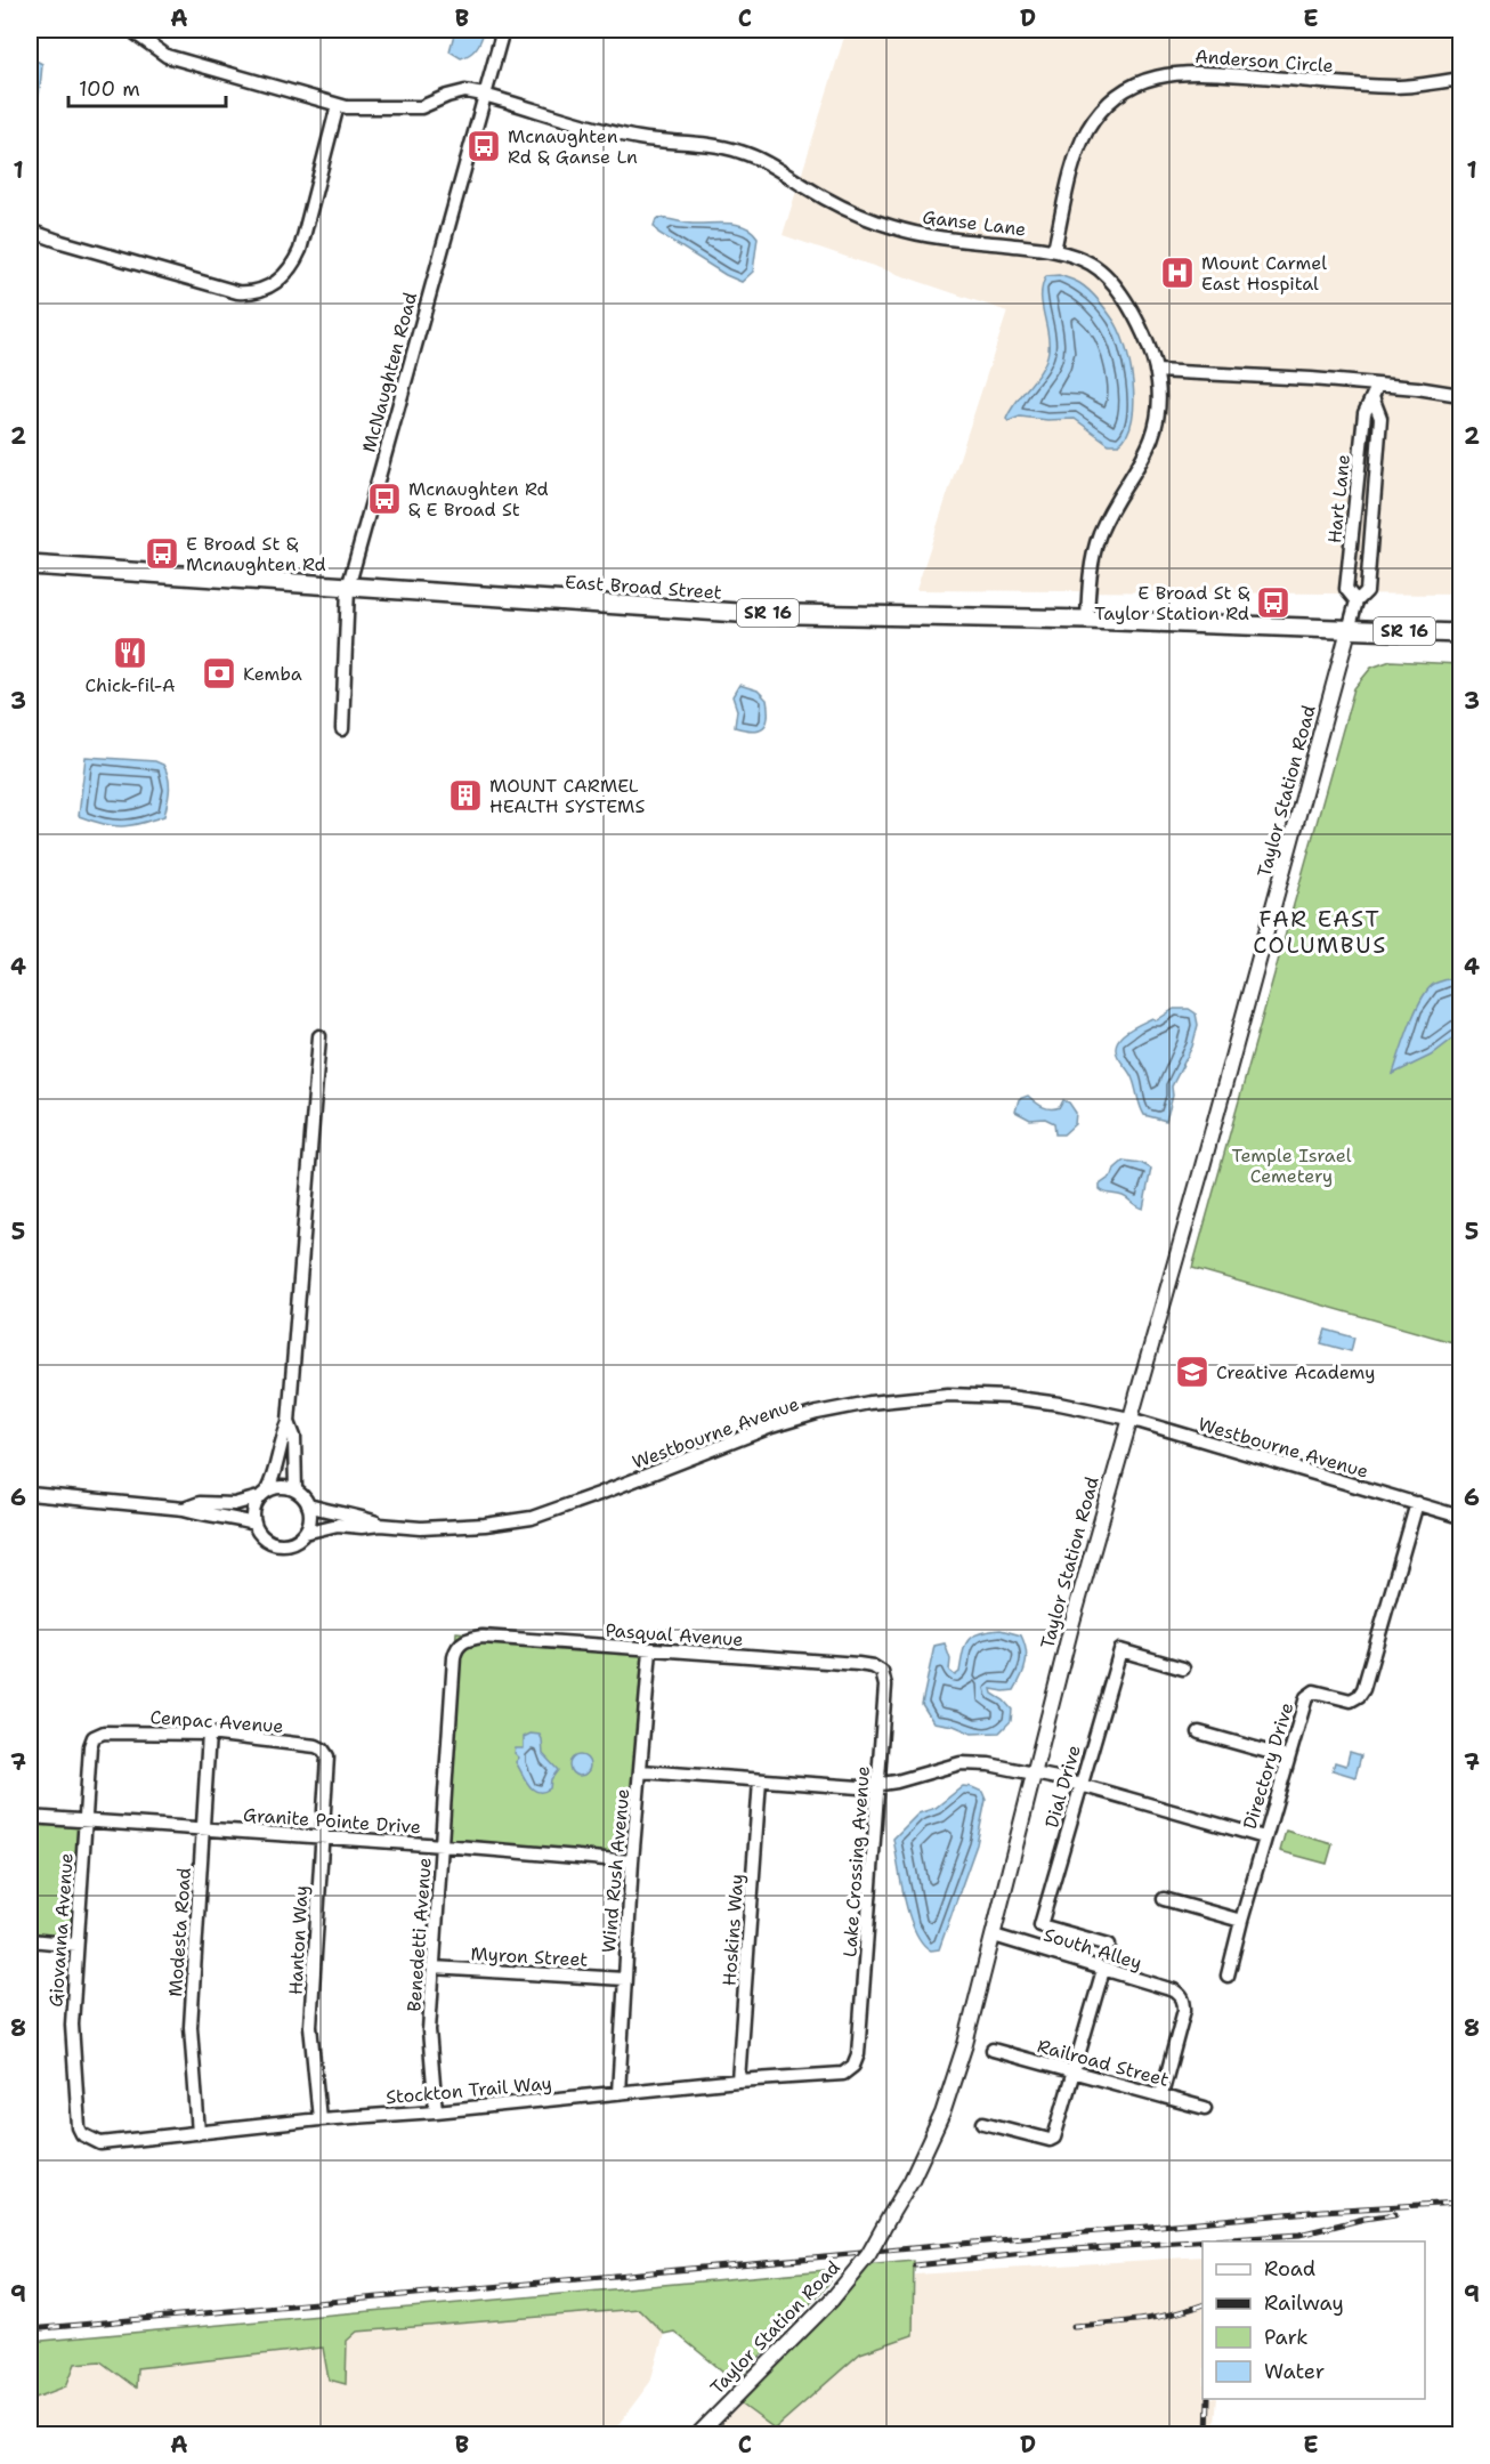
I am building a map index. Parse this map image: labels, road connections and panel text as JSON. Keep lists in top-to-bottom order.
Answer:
{
  "streets": {
    "highway": ["East Broad Street", "SR 16"],
    "main road": ["Taylor Station Road"],
    "street": [
      "Anderson Circle",
      "Ganse Lane",
      "McNaughten Road",
      "Hart Lane",
      "Westbourne Avenue",
      "Pasqual Avenue",
      "Cenpac Avenue",
      "Directory Drive",
      "Dial Drive",
      "Granite Pointe Drive",
      "Lake Crossing Avenue",
      "Wind Rush Avenue",
      "Giovanna Avenue",
      "Hoskins Way",
      "Modesta Road",
      "Benedetti Avenue",
      "Hanton Way",
      "South Alley",
      "Myron Street",
      "Railroad Street",
      "Stockton Trail Way"
    ]
  },
  "crossings": [
    ["Anderson Circle", "Ganse Lane"],
    ["Ganse Lane", "McNaughten Road"],
    ["Ganse Lane", "East Broad Street"],
    ["McNaughten Road", "East Broad Street"],
    ["Hart Lane", "East Broad Street"],
    ["Hart Lane", "Taylor Station Road"],
    ["East Broad Street", "Taylor Station Road"],
    ["Taylor Station Road", "Westbourne Avenue"],
    ["Taylor Station Road", "South Alley"],
    ["Westbourne Avenue", "Directory Drive"],
    ["Pasqual Avenue", "Lake Crossing Avenue"],
    ["Pasqual Avenue", "Wind Rush Avenue"],
    ["Pasqual Avenue", "Benedetti Avenue"],
    ["Cenpac Avenue", "Giovanna Avenue"],
    ["Cenpac Avenue", "Modesta Road"],
    ["Cenpac Avenue", "Hanton Way"],
    ["Granite Pointe Drive", "Wind Rush Avenue"],
    ["Granite Pointe Drive", "Giovanna Avenue"],
    ["Granite Pointe Drive", "Modesta Road"],
    ["Granite Pointe Drive", "Benedetti Avenue"],
    ["Granite Pointe Drive", "Hanton Way"],
    ["Lake Crossing Avenue", "Stockton Trail Way"],
    ["Wind Rush Avenue", "Myron Street"],
    ["Wind Rush Avenue", "Stockton Trail Way"],
    ["Giovanna Avenue", "Stockton Trail Way"],
    ["Hoskins Way", "Stockton Trail Way"],
    ["Modesta Road", "Stockton Trail Way"],
    ["Benedetti Avenue", "Myron Street"],
    ["Benedetti Avenue", "Stockton Trail Way"],
    ["Hanton Way", "Stockton Trail Way"],
    ["South Alley", "Railroad Street"]
  ],
  "districts": ["FAR EAST COLUMBUS"],
  "parks": ["Temple Israel Cemetery"],
  "places": {
    "bus stop": [
      "Mcnaughten Rd & Ganse Ln",
      "Mcnaughten Rd & E Broad St",
      "E Broad St & Mcnaughten Rd",
      "E Broad St & Taylor Station Rd"
    ],
    "hospital": ["Mount Carmel East Hospital"],
    "restaurant": ["Chick-fil-A"],
    "bank": ["Kemba"],
    "building": ["MOUNT CARMEL HEALTH SYSTEMS"],
    "school or university": ["Creative Academy"]
  },
  "legend": [
    "Road",
    "Railway",
    "Park",
    "Water"
  ],
  "scale_bar": "100 m",
  "grid": {
    "columns": [
      "A",
      "B",
      "C",
      "D",
      "E"
    ],
    "rows": [
      "1",
      "2",
      "3",
      "4",
      "5",
      "6",
      "7",
      "8",
      "9"
    ]
  }
}
